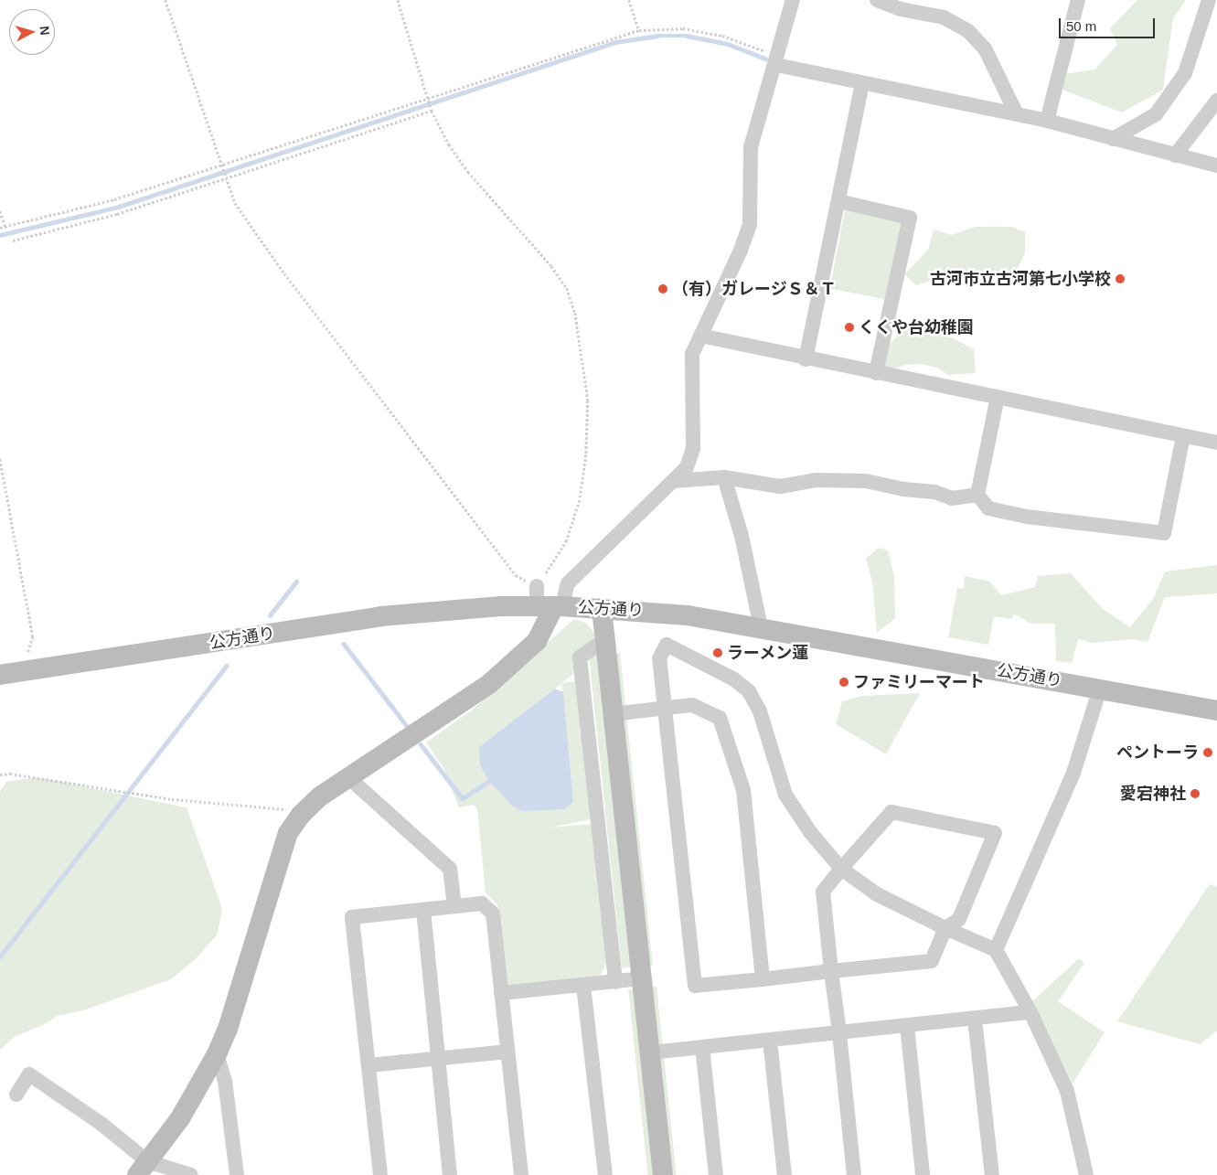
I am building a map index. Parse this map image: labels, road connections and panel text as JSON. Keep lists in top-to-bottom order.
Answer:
{
  "streets": {
    "street": ["公方通り"]
  },
  "places": [
    "古河市立古河第七小学校",
    "（有）ガレージＳ＆Ｔ",
    "くくや台幼稚園",
    "ラーメン蓮",
    "ファミリーマート",
    "ペントーラ",
    "愛宕神社"
  ],
  "scale_bar": "50 m",
  "north": "right"
}
